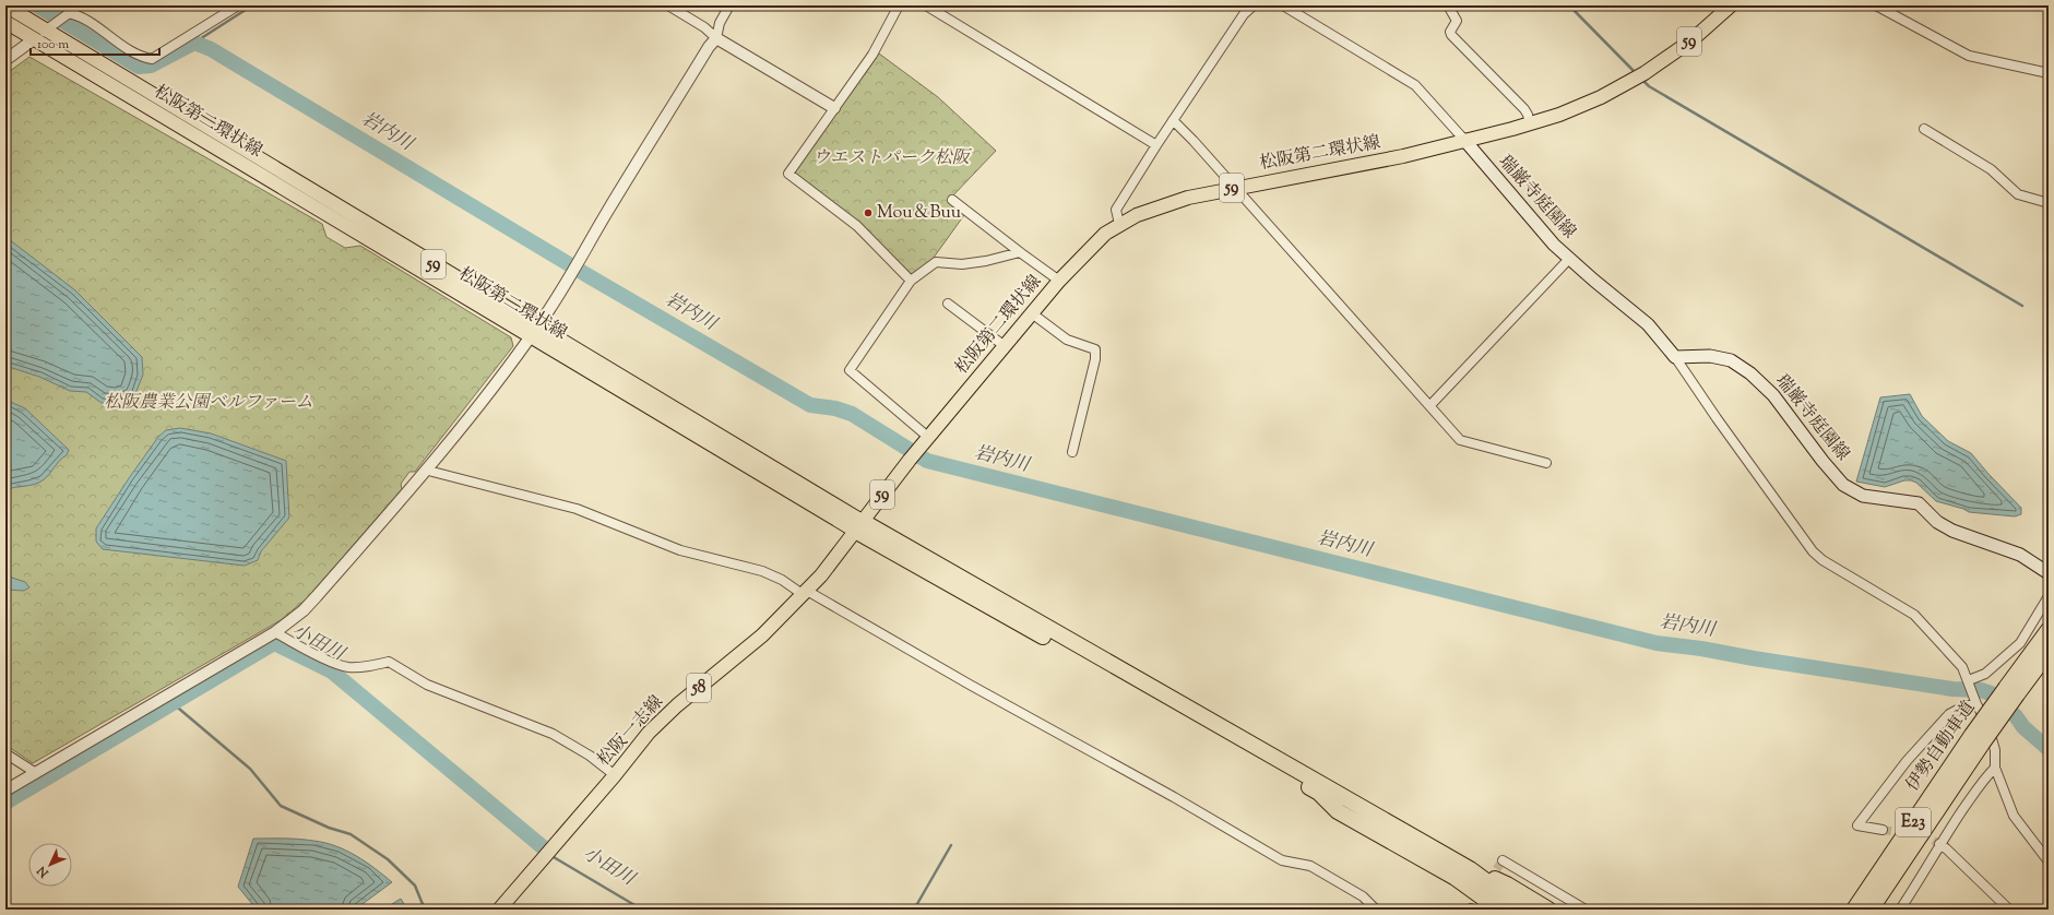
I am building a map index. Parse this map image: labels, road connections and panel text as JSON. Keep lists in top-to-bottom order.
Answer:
{
  "streets": {
    "highway": ["伊勢自動車道", "E23"],
    "main road": [
      "59",
      "松阪第二環状線",
      "瑞巌寺庭園線",
      "58",
      "松阪一志線"
    ]
  },
  "crossings": [
    ["松阪第二環状線", "瑞巌寺庭園線"],
    ["松阪第二環状線", "松阪一志線"]
  ],
  "water": ["岩内川", "小田川"],
  "parks": ["ウエストパーク松阪", "松阪農業公園ベルファーム"],
  "places": ["Mou＆Buu"],
  "scale_bar": "100 m",
  "north": "bottom left"
}
